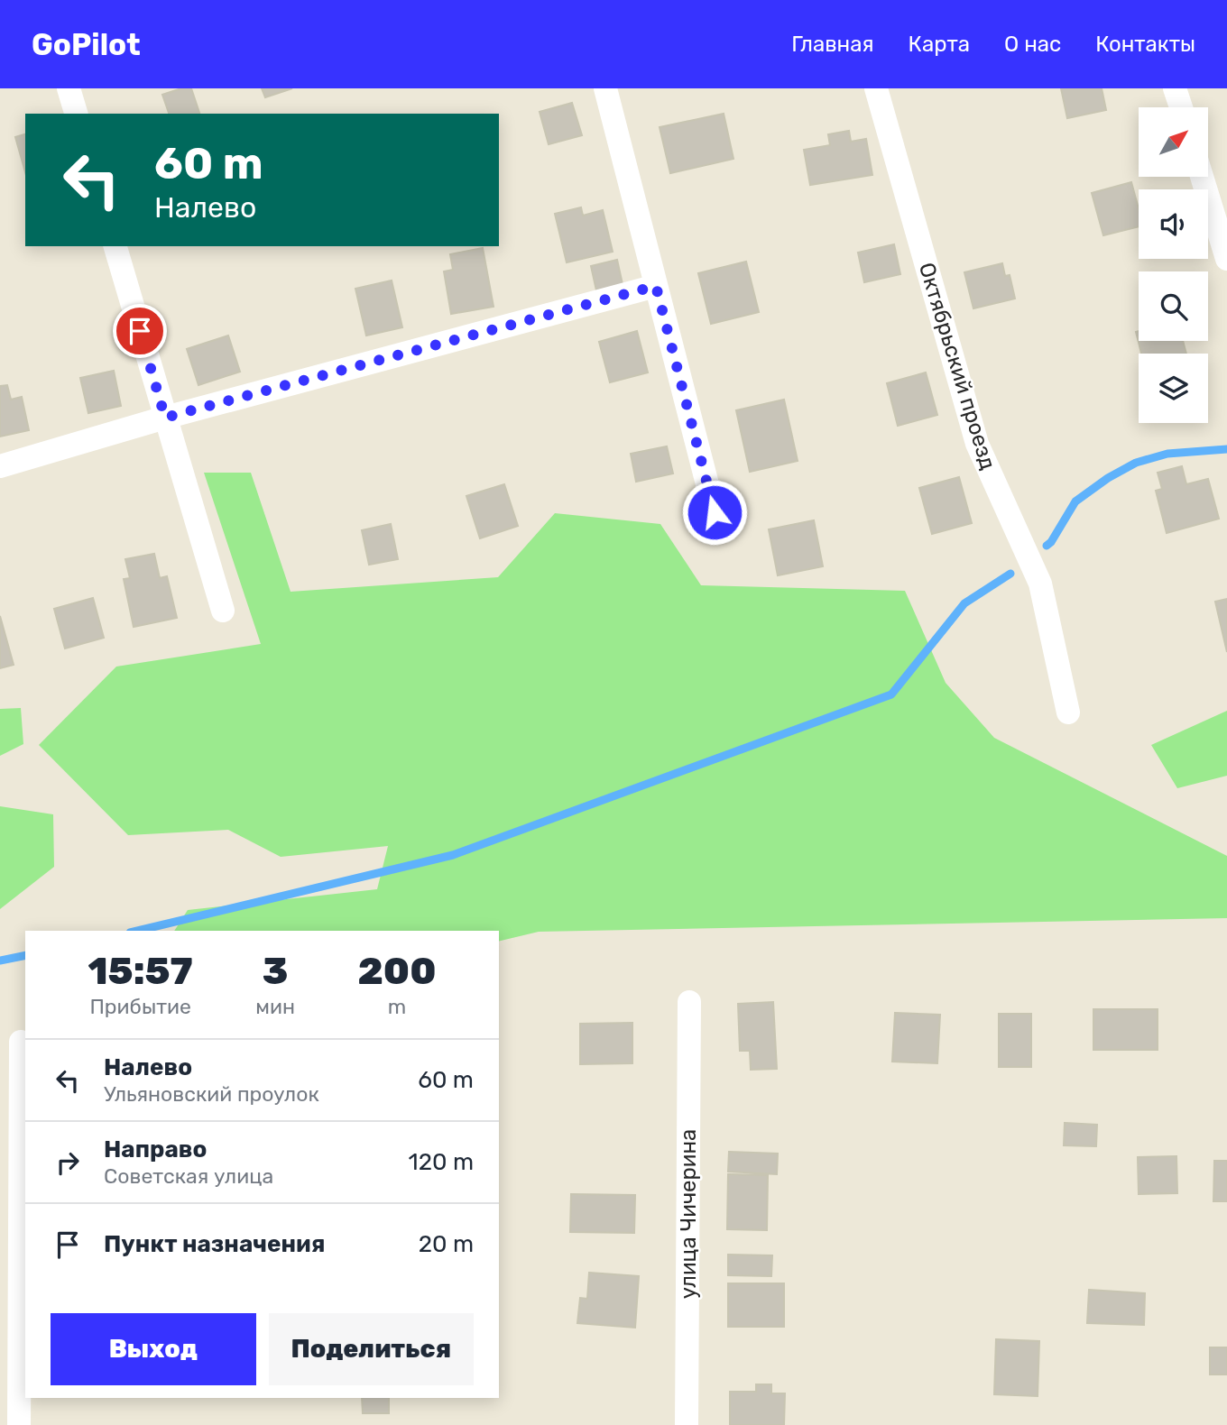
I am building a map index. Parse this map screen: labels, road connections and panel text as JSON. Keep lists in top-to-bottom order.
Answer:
{
  "streets": {
    "street": ["Октябрьский проезд", "улица Чичерина"]
  },
  "north": "top right",
  "page": {
    "header": "GoPilot",
    "nav": [
      "Главная",
      "Карта",
      "О нас",
      "Контакты"
    ],
    "turn": ["60 m", "Налево"],
    "eta": [
      "15:57",
      "Прибытие",
      "3",
      "мин",
      "200",
      "m"
    ],
    "list": [
      {
        "name": "Налево",
        "note": "Ульяновский проулок",
        "value": "60 m"
      },
      {
        "name": "Направо",
        "note": "Советская улица",
        "value": "120 m"
      },
      {
        "name": "Пункт назначения",
        "value": "20 m"
      }
    ],
    "buttons": ["Выход", "Поделиться"]
  }
}
